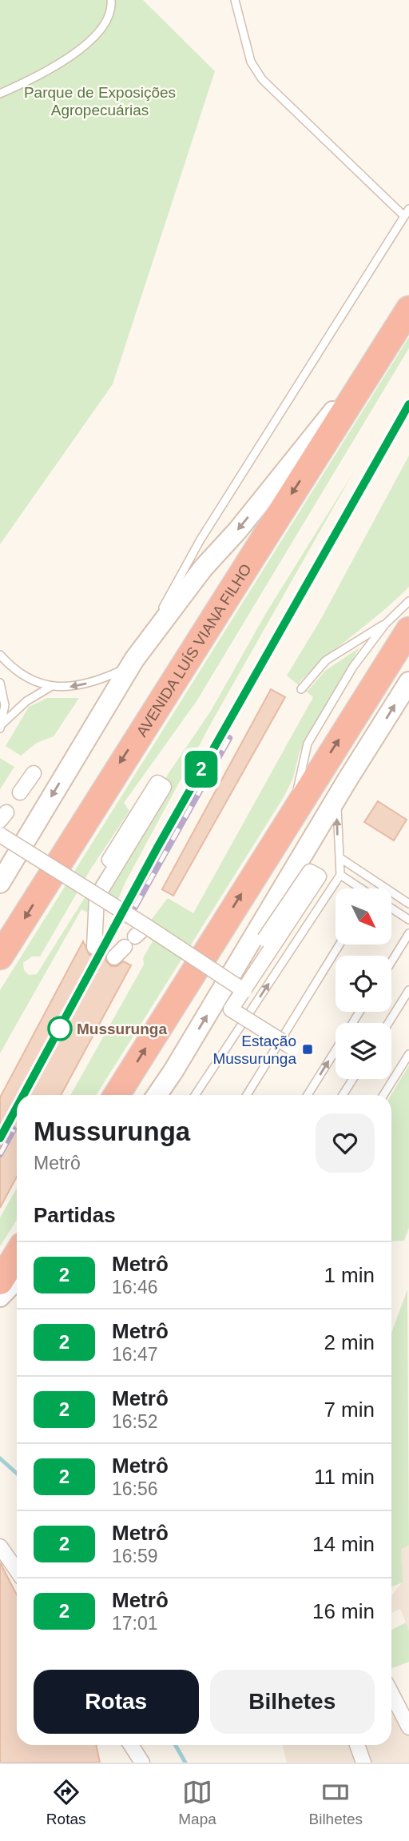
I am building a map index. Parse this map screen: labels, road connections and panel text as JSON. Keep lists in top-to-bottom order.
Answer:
{
  "streets": {
    "highway": ["AVENIDA LUÍS VIANA FILHO"]
  },
  "parks": ["Parque de Exposições Agropecuárias"],
  "places": {
    "other": ["Mussurunga"],
    "transit": ["Estação Mussurunga"]
  },
  "lines": ["metro line 2"],
  "north": "bottom right",
  "page": {
    "on_map": "2",
    "heading": [
      ["Mussurunga", "Metrô"],
      "Partidas"
    ],
    "list": [
      {
        "mark": "2",
        "name": "Metrô",
        "note": "16:46",
        "value": "1 min"
      },
      {
        "mark": "2",
        "name": "Metrô",
        "note": "16:47",
        "value": "2 min"
      },
      {
        "mark": "2",
        "name": "Metrô",
        "note": "16:52",
        "value": "7 min"
      },
      {
        "mark": "2",
        "name": "Metrô",
        "note": "16:56",
        "value": "11 min"
      },
      {
        "mark": "2",
        "name": "Metrô",
        "note": "16:59",
        "value": "14 min"
      },
      {
        "mark": "2",
        "name": "Metrô",
        "note": "17:01",
        "value": "16 min"
      }
    ],
    "buttons": ["Rotas", "Bilhetes"],
    "tabs": ["Rotas", "Mapa", "Bilhetes"]
  }
}
